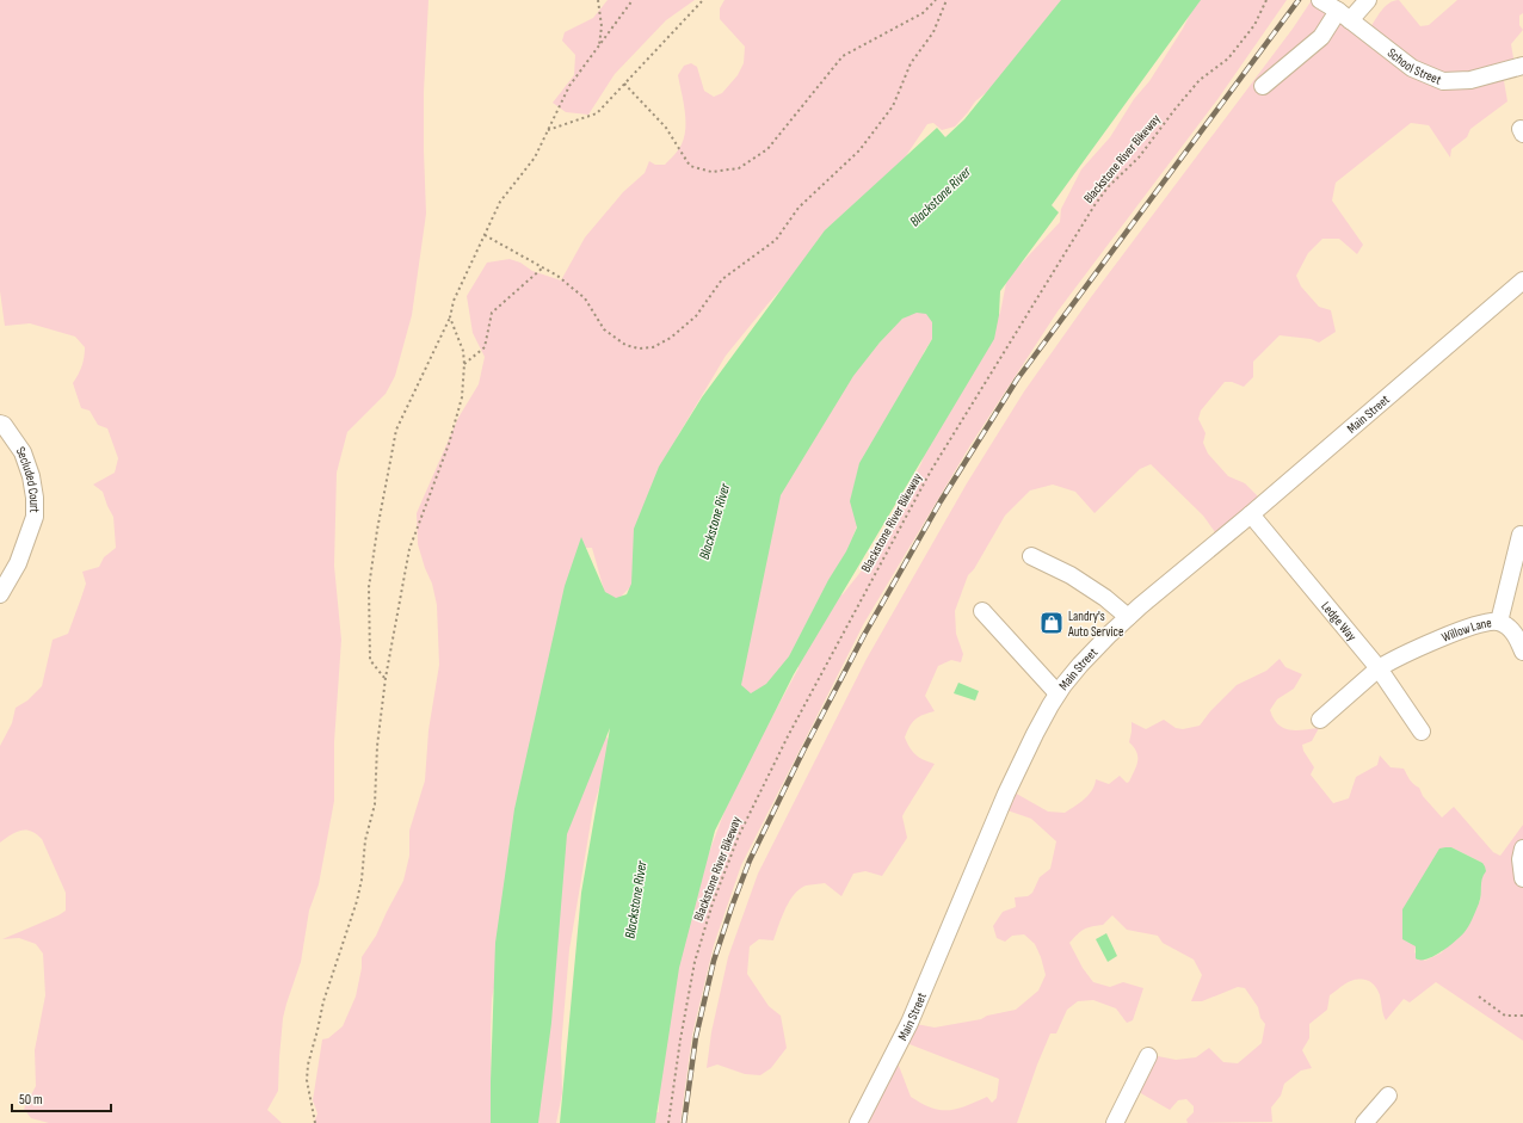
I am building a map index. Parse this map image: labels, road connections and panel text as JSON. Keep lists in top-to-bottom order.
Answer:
{
  "streets": {
    "street": [
      "School Street",
      "Main Street",
      "Secluded Court",
      "Ledge Way",
      "Willow Lane"
    ],
    "path": ["Blackstone River Bikeway"]
  },
  "crossings": [
    ["Main Street", "Ledge Way"],
    ["Ledge Way", "Willow Lane"]
  ],
  "water": ["Blackstone River"],
  "places": {
    "shop": ["Landry's Auto Service"]
  },
  "scale_bar": "50 m"
}
